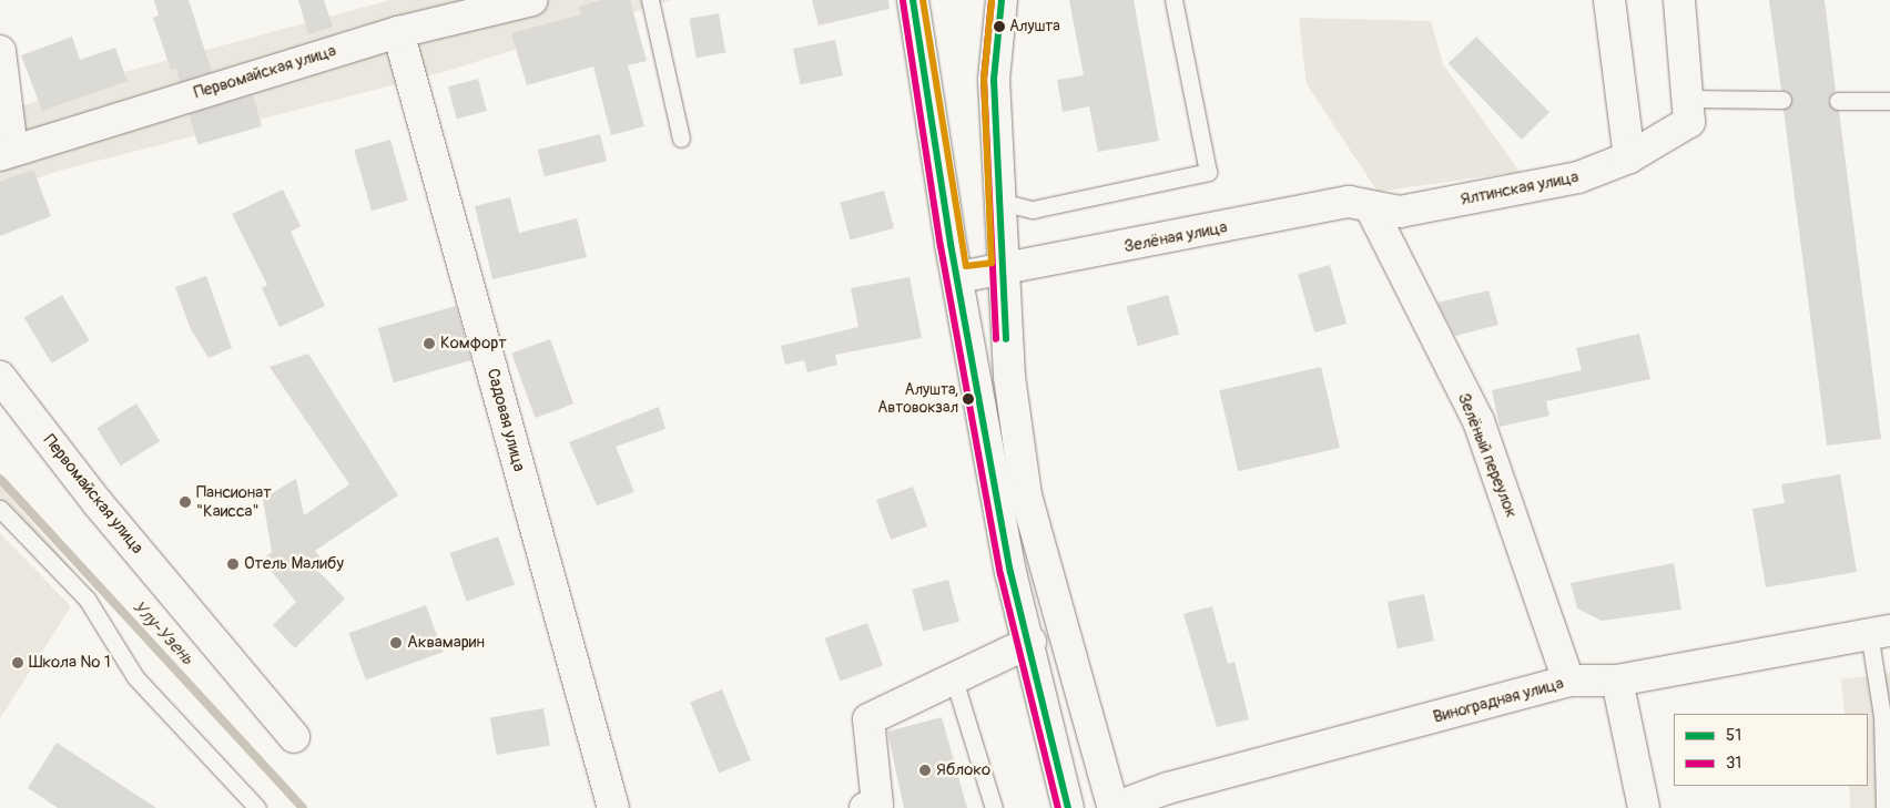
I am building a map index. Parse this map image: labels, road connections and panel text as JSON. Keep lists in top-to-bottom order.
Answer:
{
  "streets": {
    "main road": [
      "Первомайская улица",
      "Ялтинская улица",
      "Зелёная улица",
      "Садовая улица",
      "Зелёный переулок",
      "Виноградная улица"
    ]
  },
  "crossings": [
    ["Первомайская улица", "Садовая улица"],
    ["Ялтинская улица", "Зелёная улица"],
    ["Ялтинская улица", "Зелёный переулок"],
    ["Зелёная улица", "Зелёный переулок"],
    ["Зелёный переулок", "Виноградная улица"]
  ],
  "water": ["Улу-Узень"],
  "places": [
    "Алушта",
    "Комфорт",
    "Алушта, Автовокзал",
    "Пансионат \"Каисса\"",
    "Отель Малибу",
    "Аквамарин",
    "Школа № 1",
    "Яблоко"
  ],
  "lines": ["transit line 51", "transit line 31"],
  "legend": ["51", "31"]
}
